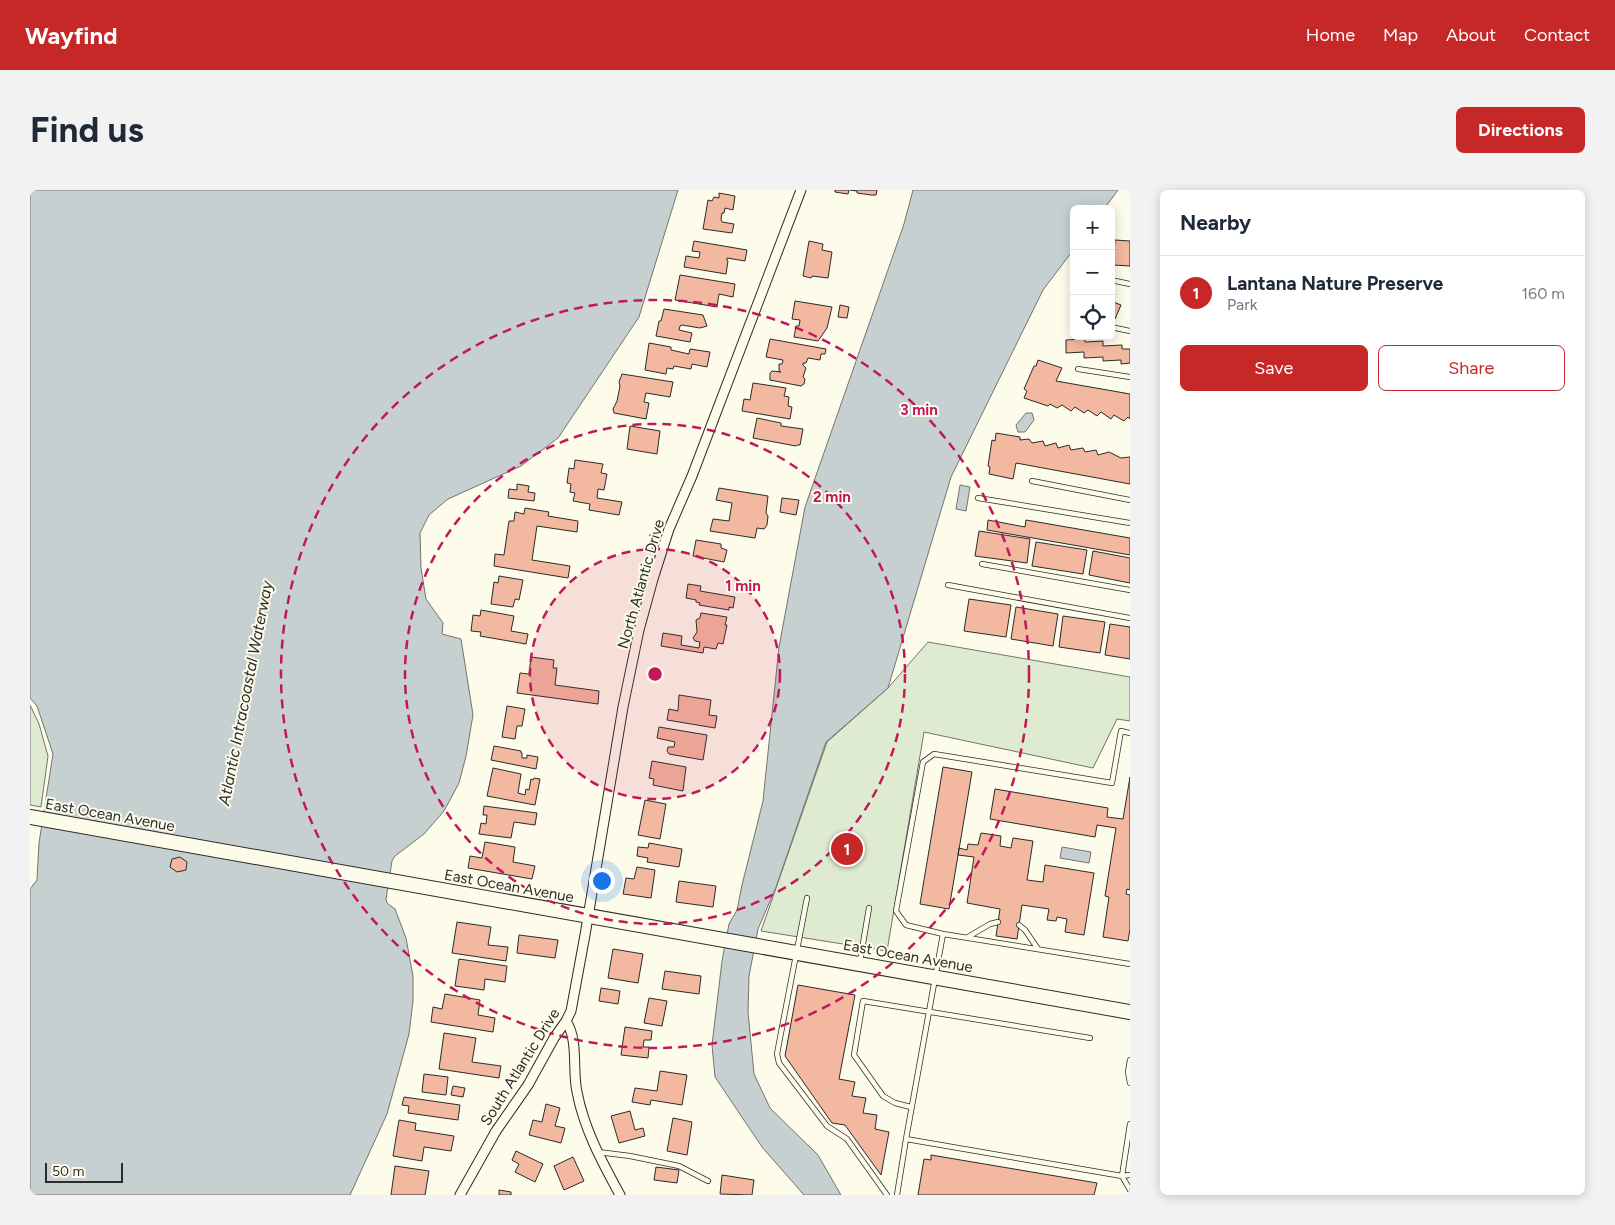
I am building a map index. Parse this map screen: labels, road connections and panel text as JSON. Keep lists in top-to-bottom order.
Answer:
{
  "streets": {
    "main road": ["East Ocean Avenue"],
    "street": ["North Atlantic Drive", "South Atlantic Drive"]
  },
  "crossings": [
    ["North Atlantic Drive", "East Ocean Avenue"],
    ["North Atlantic Drive", "South Atlantic Drive"],
    ["East Ocean Avenue", "South Atlantic Drive"]
  ],
  "water": ["Atlantic Intracoastal Waterway"],
  "scale_bar": "50 m",
  "page": {
    "header": "Wayfind",
    "nav": [
      "Home",
      "Map",
      "About",
      "Contact"
    ],
    "buttons": [
      "Directions",
      ["Save", "Share"]
    ],
    "title": "Find us",
    "heading": "Nearby",
    "map_buttons": ["+", "−"],
    "list": [
      {
        "mark": "1",
        "name": "Lantana Nature Preserve",
        "note": "Park",
        "value": "160 m"
      }
    ],
    "pins": "1",
    "scale": "50 m"
  },
  "rings": ["3 min", "2 min", "1 min"]
}
